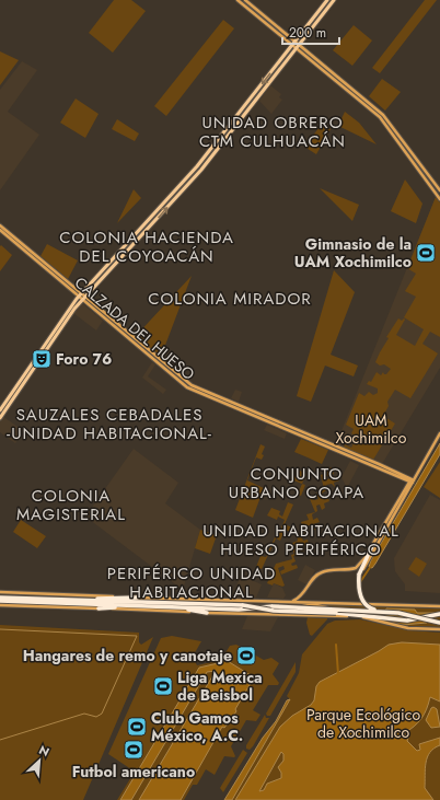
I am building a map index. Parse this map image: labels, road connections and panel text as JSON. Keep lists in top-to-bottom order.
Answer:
{
  "streets": {
    "main road": ["CALZADA DEL HUESO"]
  },
  "districts": [
    "UNIDAD OBRERO CTM CULHUACÁN",
    "COLONIA HACIENDA DEL COYOACÁN",
    "COLONIA MIRADOR",
    "SAUZALES CEBADALES -UNIDAD HABITACIONAL-",
    "CONJUNTO URBANO COAPA",
    "COLONIA MAGISTERIAL",
    "UNIDAD HABITACIONAL HUESO PERIFÉRICO",
    "PERIFÉRICO UNIDAD HABITACIONAL"
  ],
  "parks": ["UAM Xochimilco", "Parque Ecológico de Xochimilco"],
  "places": {
    "sports": [
      "Gimnasio de la UAM Xochimilco",
      "Hangares de remo y canotaje",
      "Liga Mexica de Beisbol",
      "Club Gamos México, A.C.",
      "Futbol americano"
    ],
    "theatre": ["Foro 76"]
  },
  "scale_bar": "200 m",
  "north": "top right"
}
